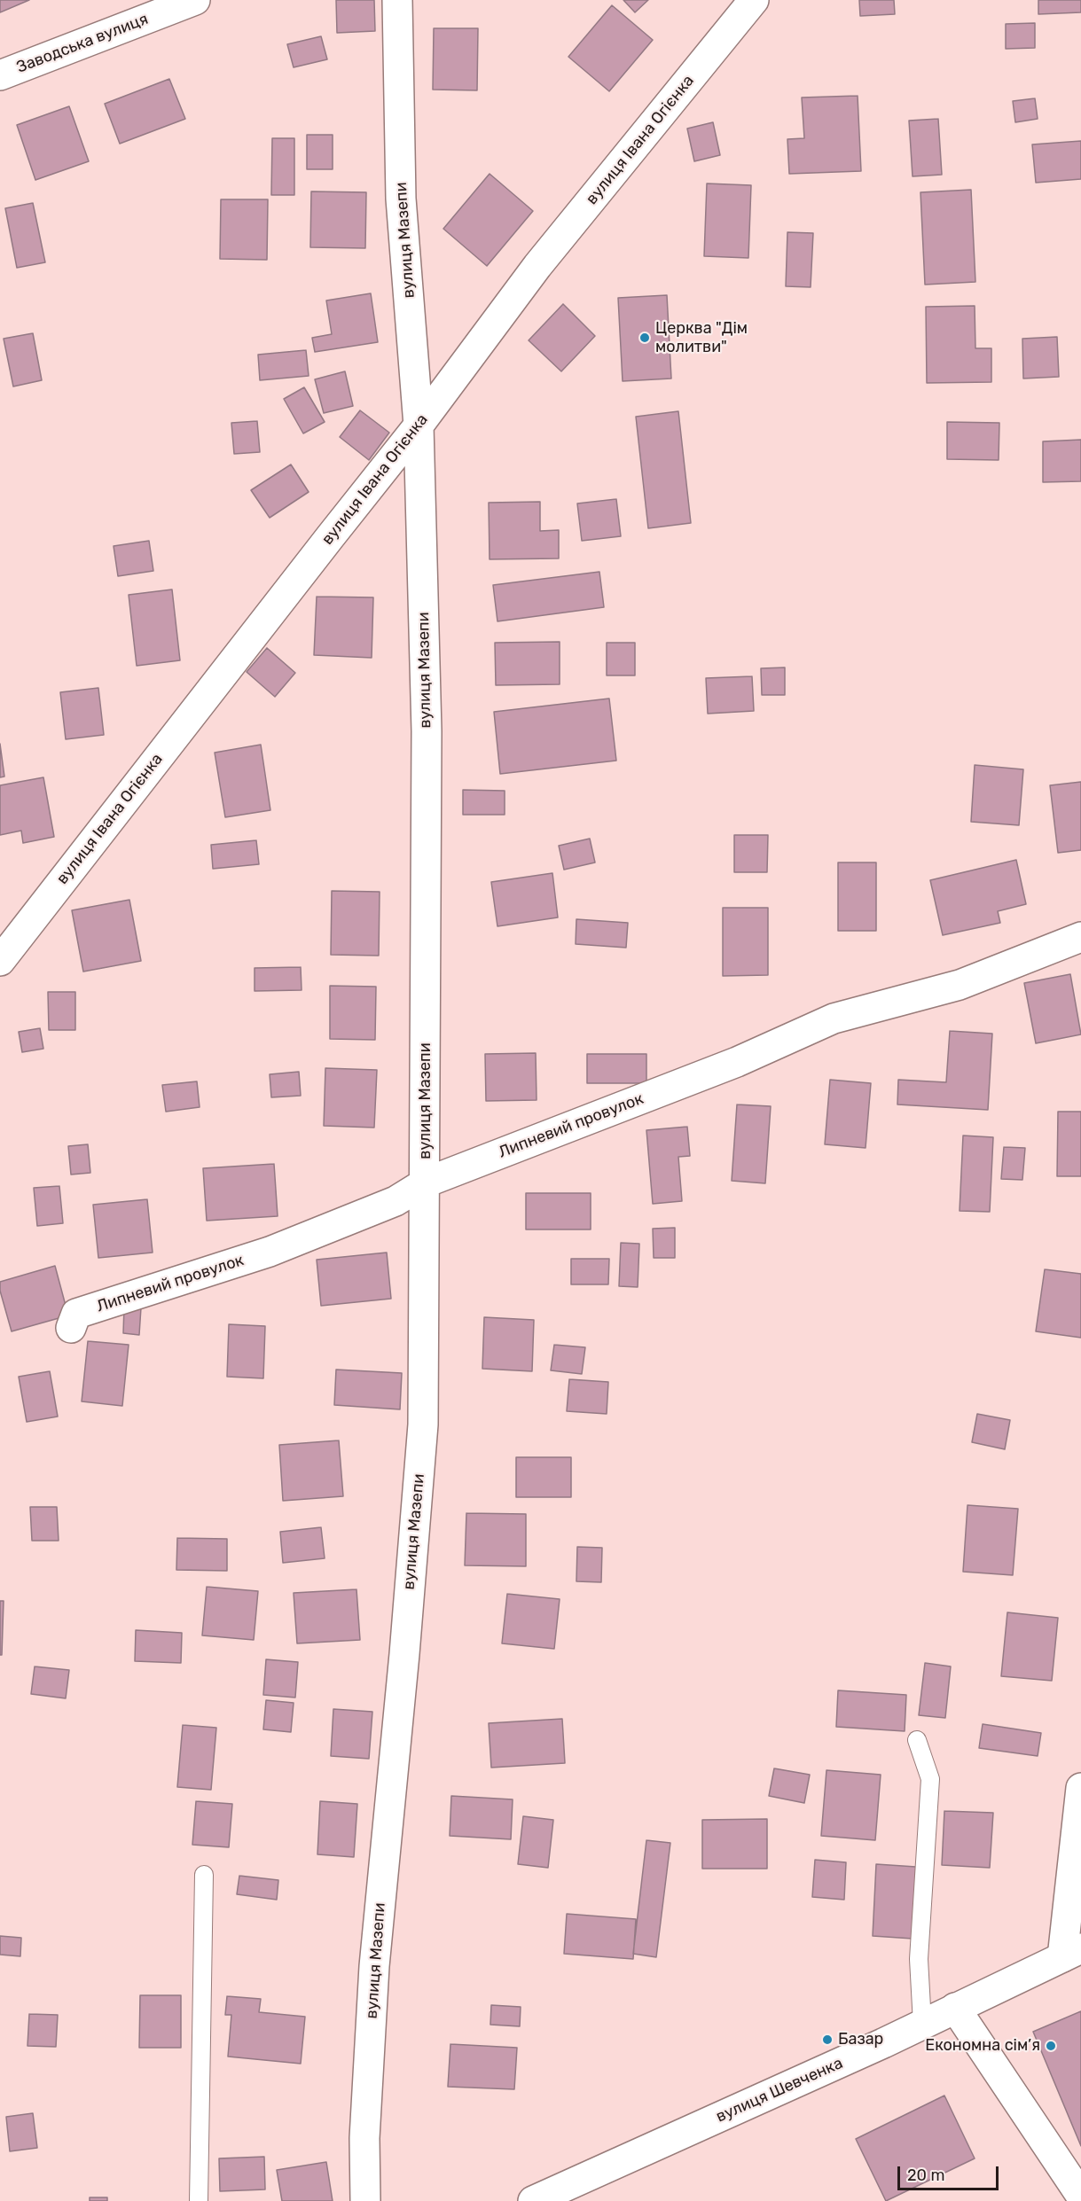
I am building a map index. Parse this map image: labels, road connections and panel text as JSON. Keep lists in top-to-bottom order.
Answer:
{
  "streets": {
    "street": [
      "Заводська вулиця",
      "вулиця Івана Огієнка",
      "вулиця Мазепи",
      "Липневий провулок",
      "вулиця Шевченка"
    ]
  },
  "crossings": [
    ["вулиця Івана Огієнка", "вулиця Мазепи"],
    ["вулиця Мазепи", "Липневий провулок"]
  ],
  "places": ["Церква \"Дім молитви\"", "Базар", "Економна сім’я"],
  "scale_bar": "20 m"
}
